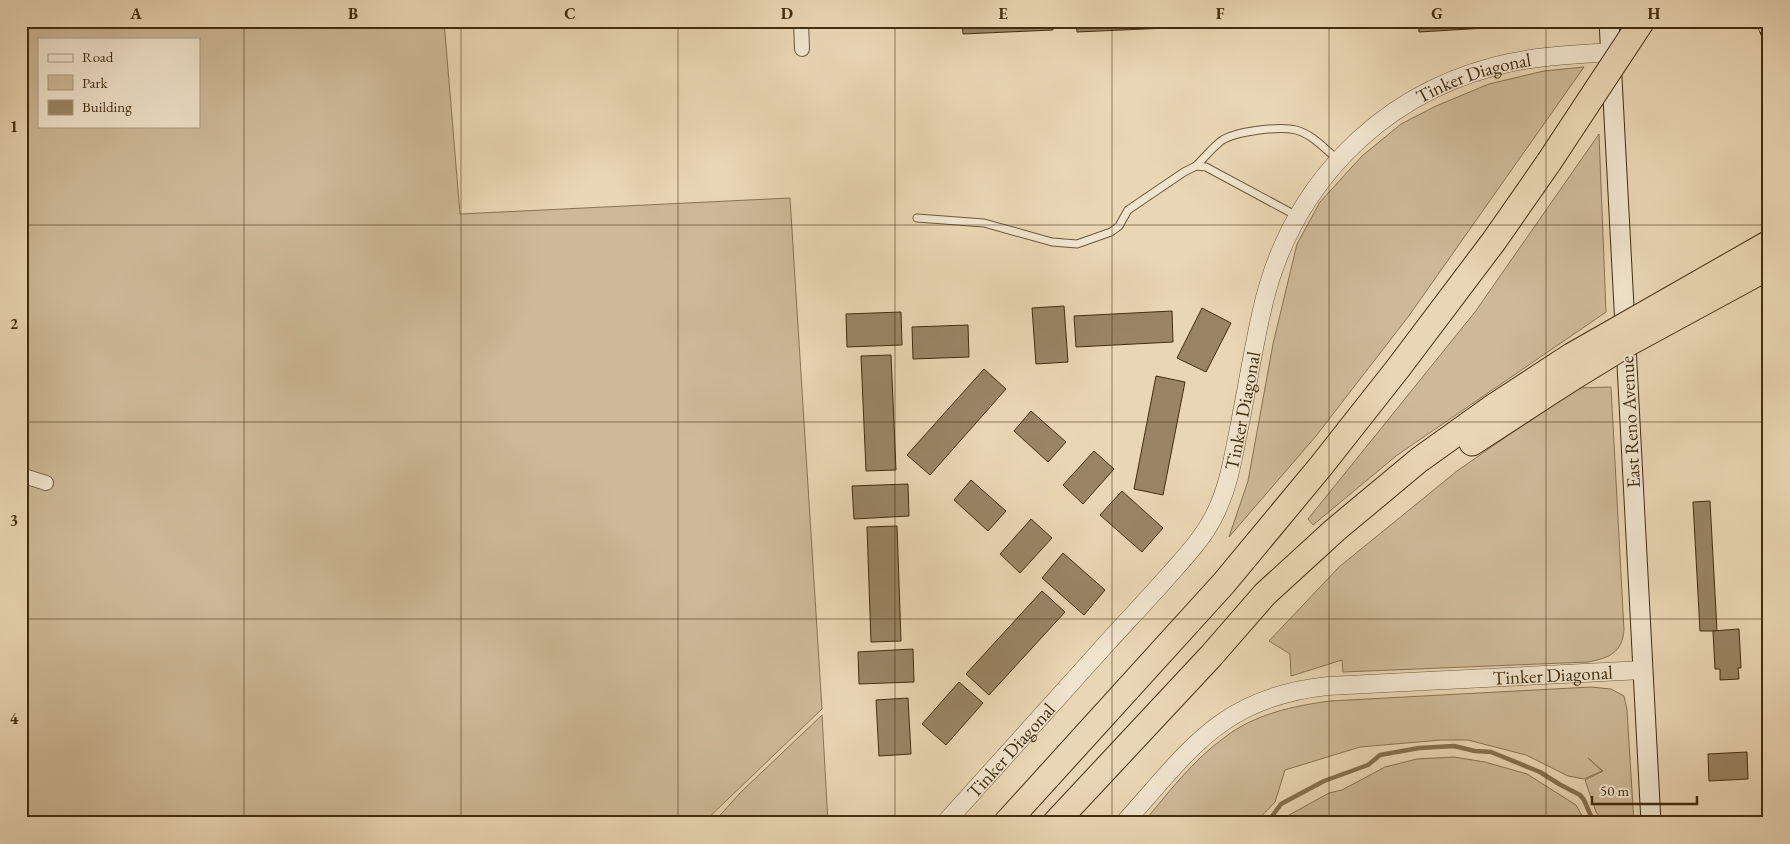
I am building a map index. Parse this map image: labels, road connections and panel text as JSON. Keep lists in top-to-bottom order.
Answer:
{
  "streets": {
    "main road": ["East Reno Avenue"],
    "street": ["Tinker Diagonal"]
  },
  "crossings": [
    ["Tinker Diagonal", "East Reno Avenue"]
  ],
  "legend": ["Road", "Park", "Building"],
  "scale_bar": "50 m",
  "grid": {
    "columns": [
      "A",
      "B",
      "C",
      "D",
      "E",
      "F",
      "G",
      "H"
    ],
    "rows": [
      "1",
      "2",
      "3",
      "4"
    ]
  }
}
